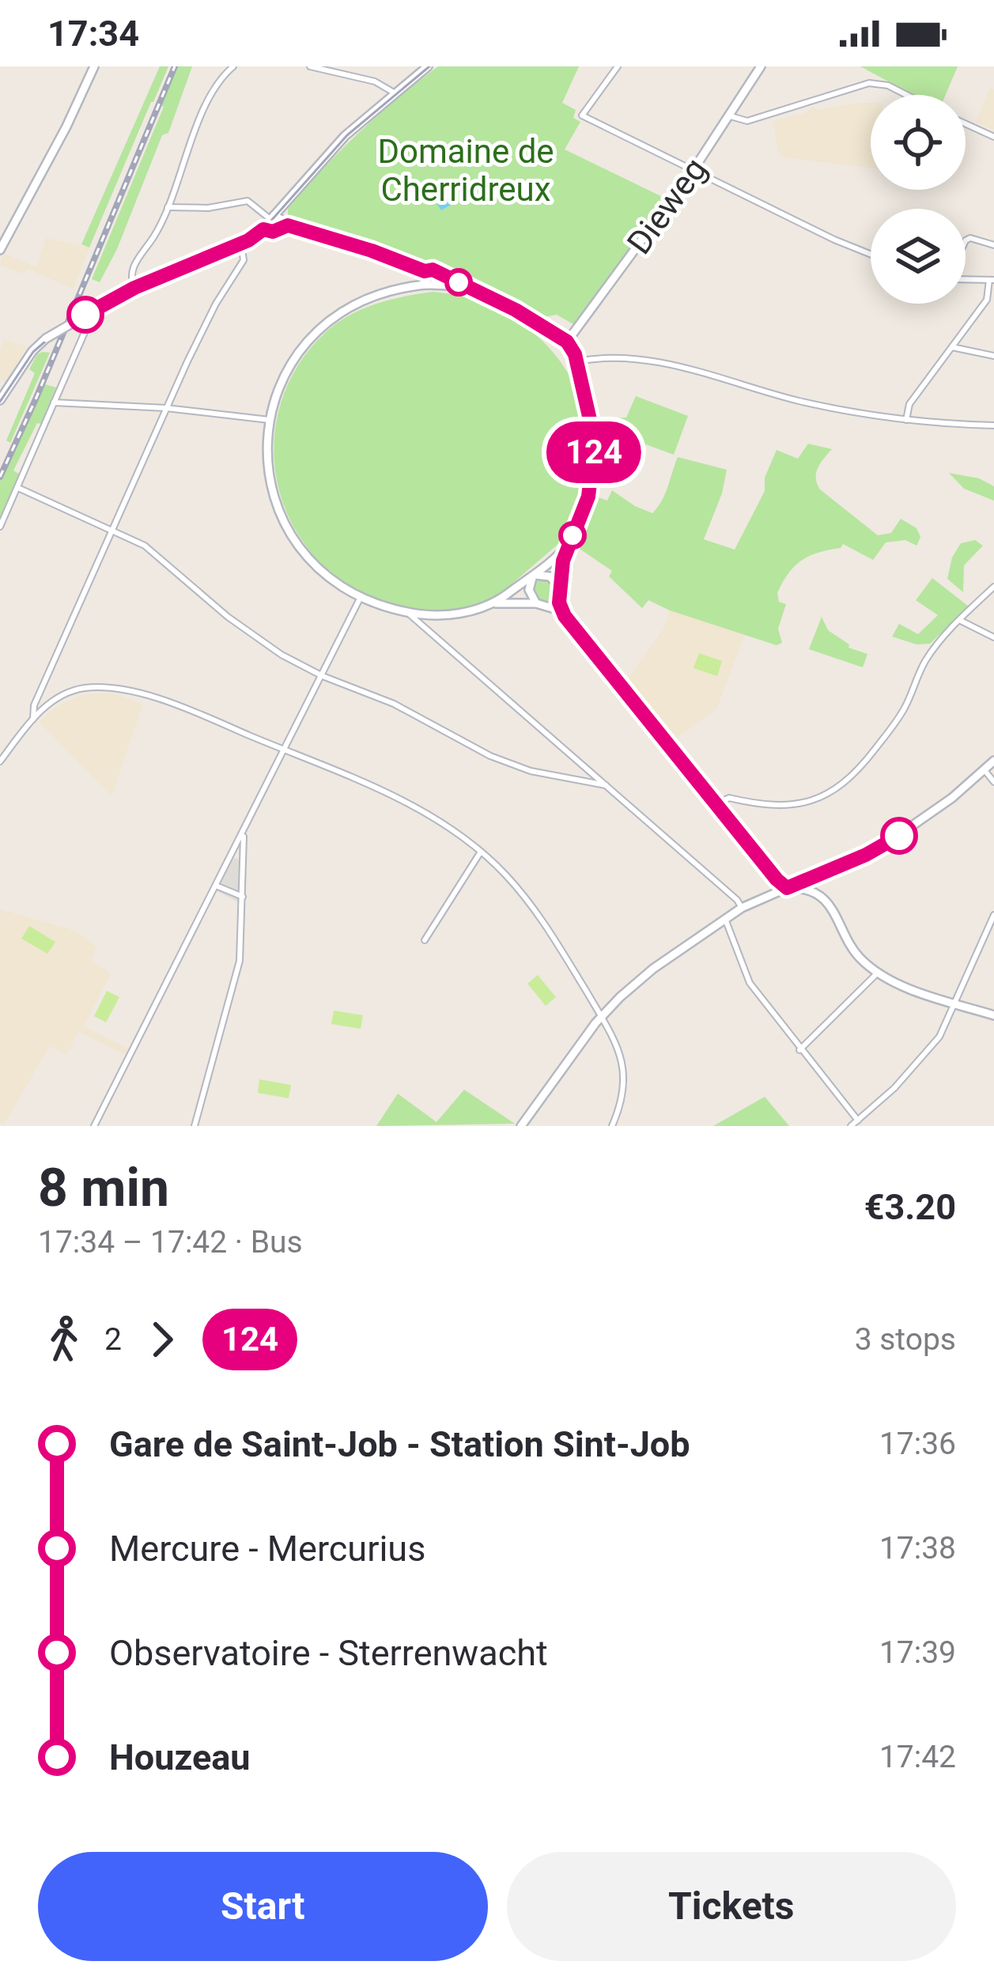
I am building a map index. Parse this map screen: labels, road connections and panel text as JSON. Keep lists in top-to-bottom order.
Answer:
{
  "streets": {
    "street": ["Dieweg"]
  },
  "parks": ["Domaine de Cherridreux"],
  "lines": ["bus line 124"],
  "page": {
    "status": "17:34",
    "on_map": "124",
    "heading": ["8 min", "17:34 – 17:42 · Bus", "€3.20"],
    "legs": ["2", "124", "3 stops"],
    "list": [
      {
        "name": "Gare de Saint-Job - Station Sint-Job",
        "value": "17:36"
      },
      {
        "name": "Mercure - Mercurius",
        "value": "17:38"
      },
      {
        "name": "Observatoire - Sterrenwacht",
        "value": "17:39"
      },
      {
        "name": "Houzeau",
        "value": "17:42"
      }
    ],
    "buttons": ["Start", "Tickets"]
  }
}
